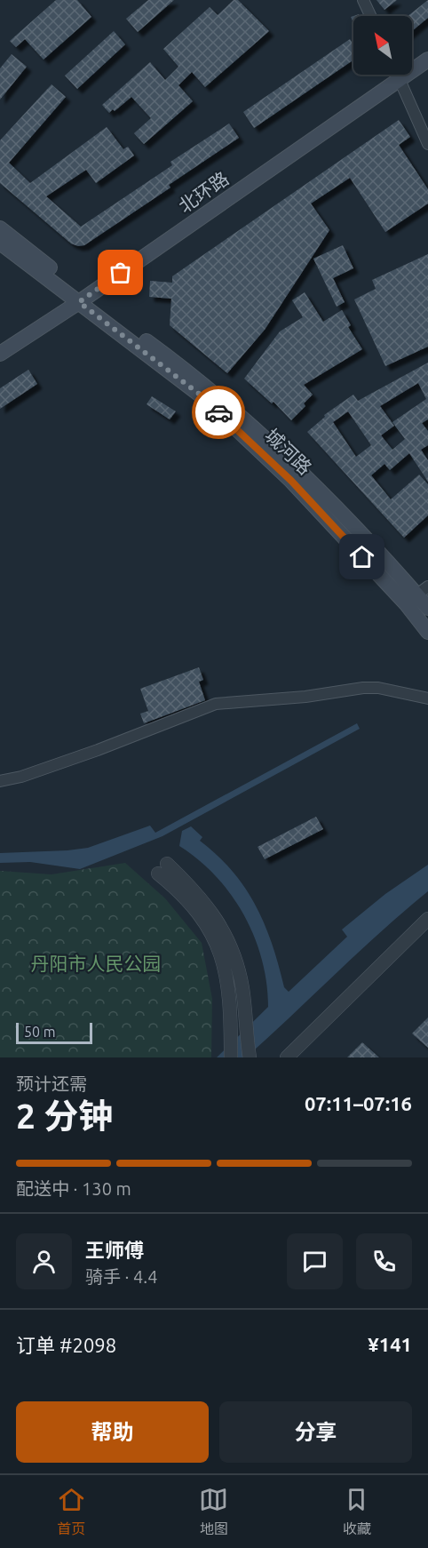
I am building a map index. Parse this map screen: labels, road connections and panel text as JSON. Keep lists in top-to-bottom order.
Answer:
{
  "streets": {
    "main road": ["北环路", "城河路"]
  },
  "crossings": [
    ["北环路", "城河路"]
  ],
  "parks": ["丹阳市人民公园"],
  "scale_bar": "50 m",
  "north": "top left",
  "page": {
    "scale": "50 m",
    "heading": ["2 分钟", "预计还需", "07:11–07:16"],
    "panel": [
      "王师傅",
      "骑手 · 4.4",
      "订单 #2098",
      "¥141"
    ],
    "bar": "配送中 · 130 m",
    "buttons": ["帮助", "分享"],
    "tabs": ["首页", "地图", "收藏"]
  }
}
